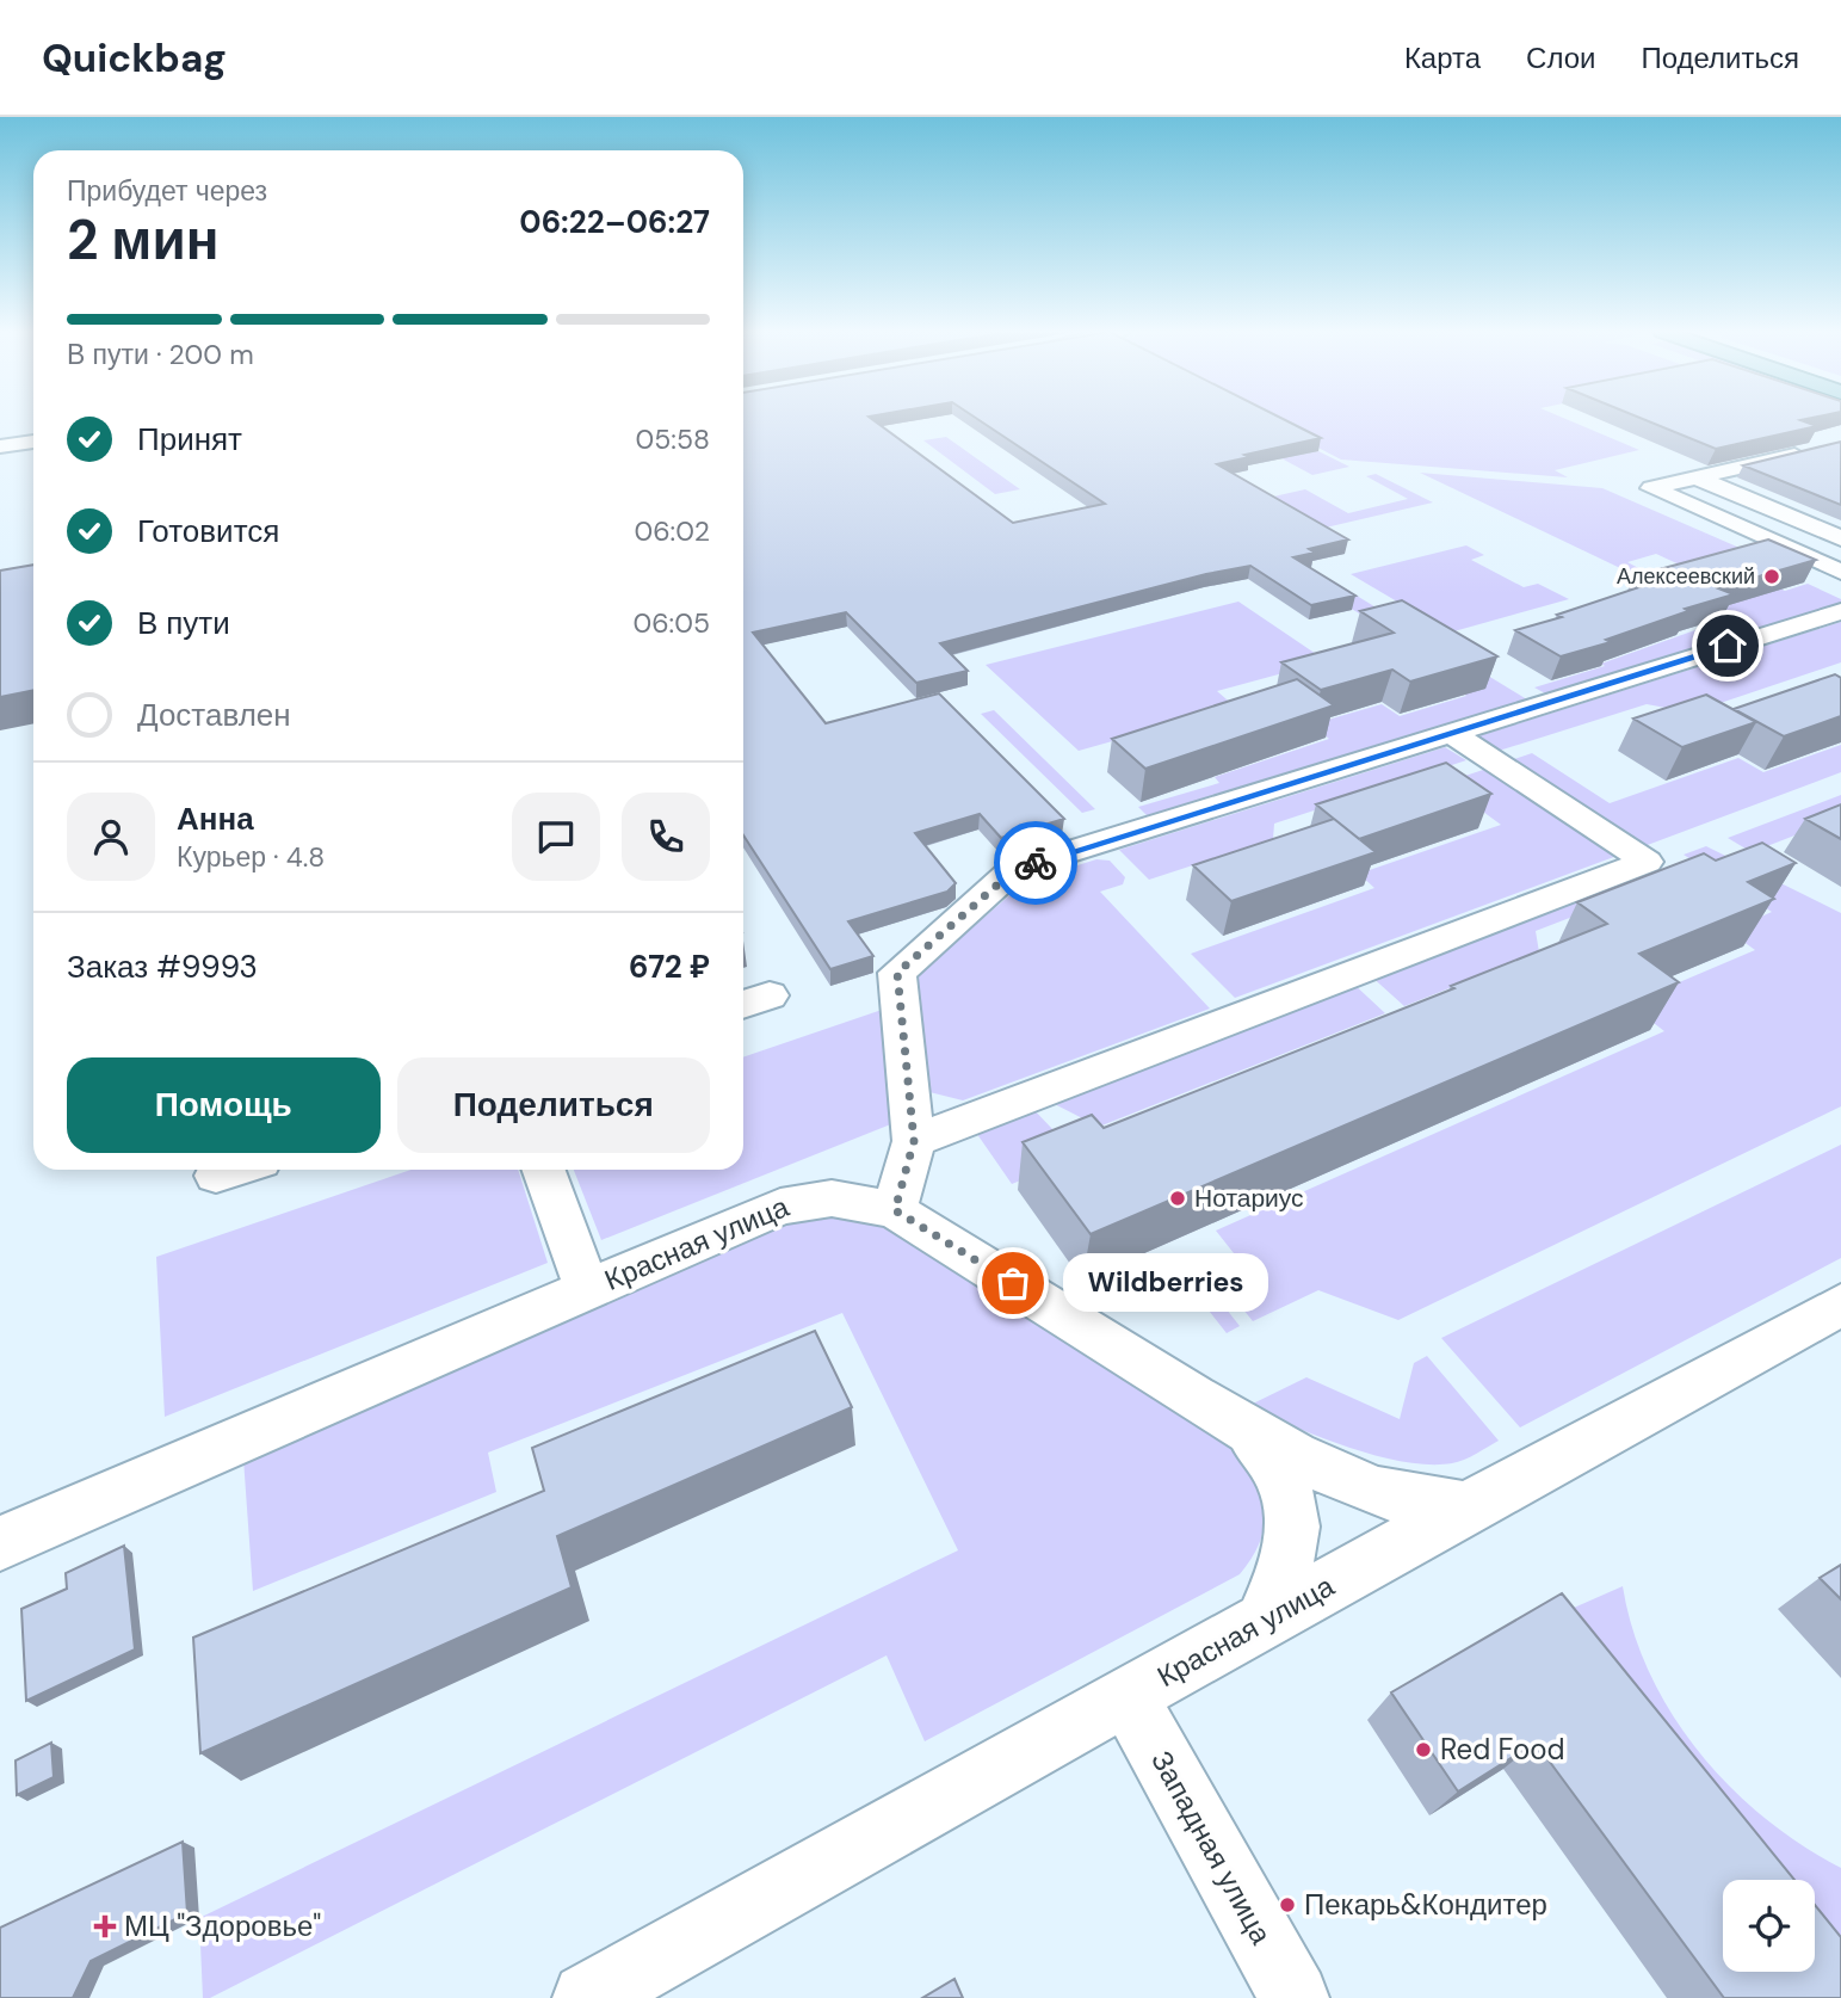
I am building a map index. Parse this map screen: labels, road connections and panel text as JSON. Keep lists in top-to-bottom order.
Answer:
{
  "streets": {
    "street": ["Красная улица", "Западная улица"]
  },
  "crossings": [
    ["Красная улица", "Западная улица"]
  ],
  "places": {
    "other": [
      "Алексеевский",
      "Нотариус",
      "Wildberries",
      "Red Food",
      "Пекарь&Кондитер"
    ],
    "health": ["МЦ \"Здоровье\""]
  },
  "page": {
    "header": "Quickbag",
    "nav": ["Карта", "Слои", "Поделиться"],
    "heading": ["2 мин", "Прибудет через", "06:22–06:27"],
    "panel": [
      "Анна",
      "Курьер · 4.8",
      "Заказ #9993",
      "672 ₽"
    ],
    "bar": "В пути · 200 m",
    "list": [
      ["Принят", "05:58"],
      ["Готовится", "06:02"],
      ["В пути", "06:05"],
      "Доставлен"
    ],
    "buttons": ["Помощь", "Поделиться"],
    "bubble": "Wildberries"
  }
}
